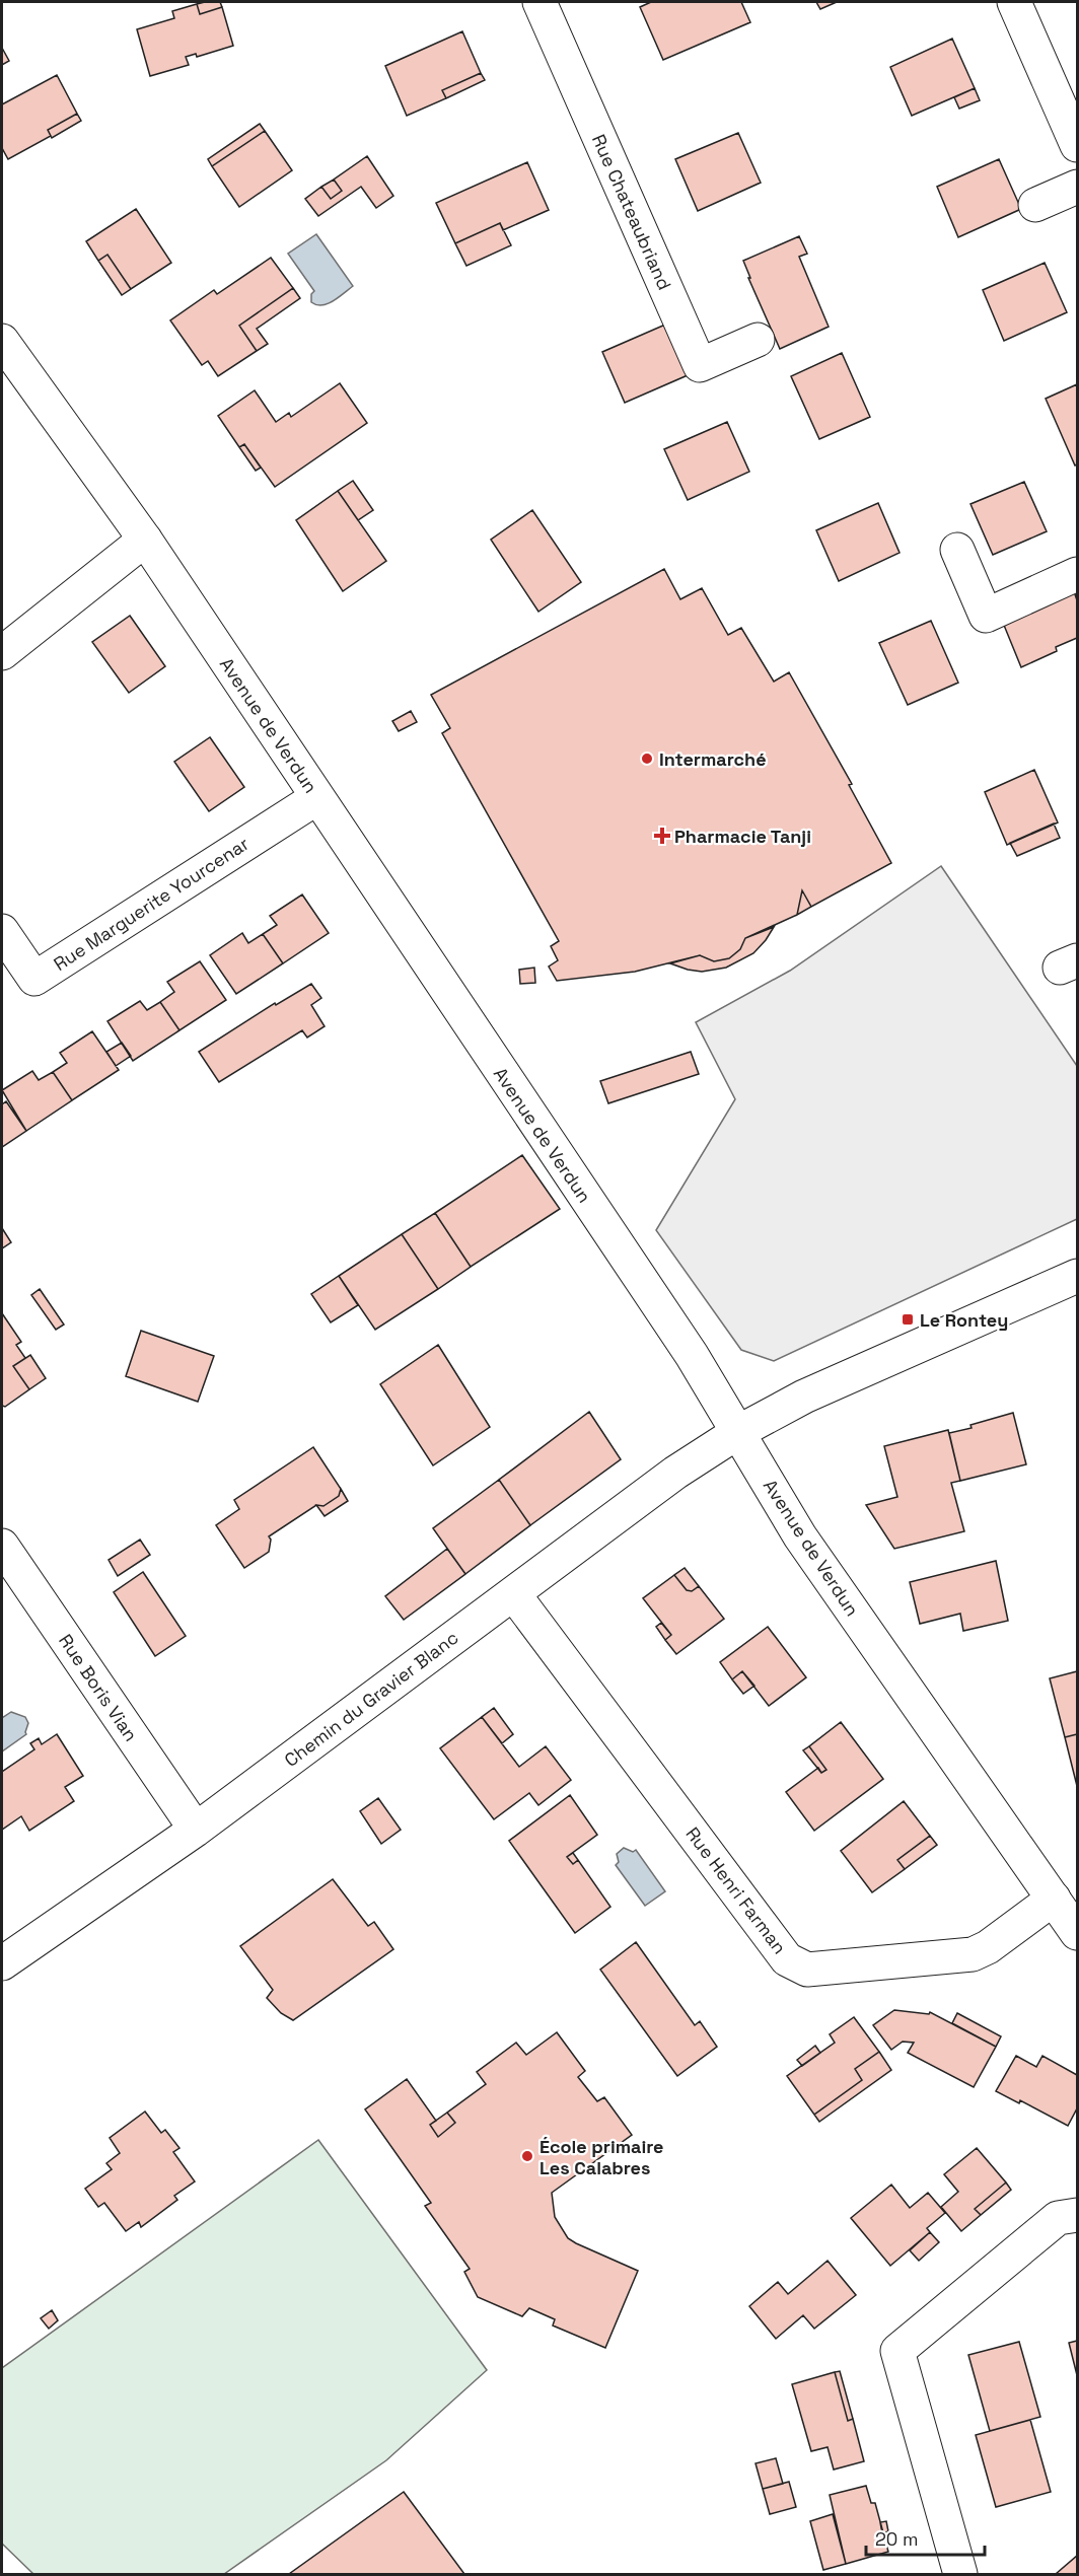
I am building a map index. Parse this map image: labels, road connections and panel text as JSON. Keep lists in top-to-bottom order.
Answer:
{
  "streets": {
    "street": [
      "Rue Chateaubriand",
      "Avenue de Verdun",
      "Rue Marguerite Yourcenar",
      "Rue Boris Vian",
      "Chemin du Gravier Blanc",
      "Rue Henri Farman"
    ]
  },
  "crossings": [
    ["Avenue de Verdun", "Rue Marguerite Yourcenar"],
    ["Avenue de Verdun", "Chemin du Gravier Blanc"],
    ["Avenue de Verdun", "Rue Henri Farman"],
    ["Rue Boris Vian", "Chemin du Gravier Blanc"],
    ["Chemin du Gravier Blanc", "Rue Henri Farman"]
  ],
  "places": {
    "other": ["Intermarché", "École primaire Les Calabres"],
    "health": ["Pharmacie Tanji"],
    "transit": ["Le Rontey"]
  },
  "scale_bar": "20 m"
}
